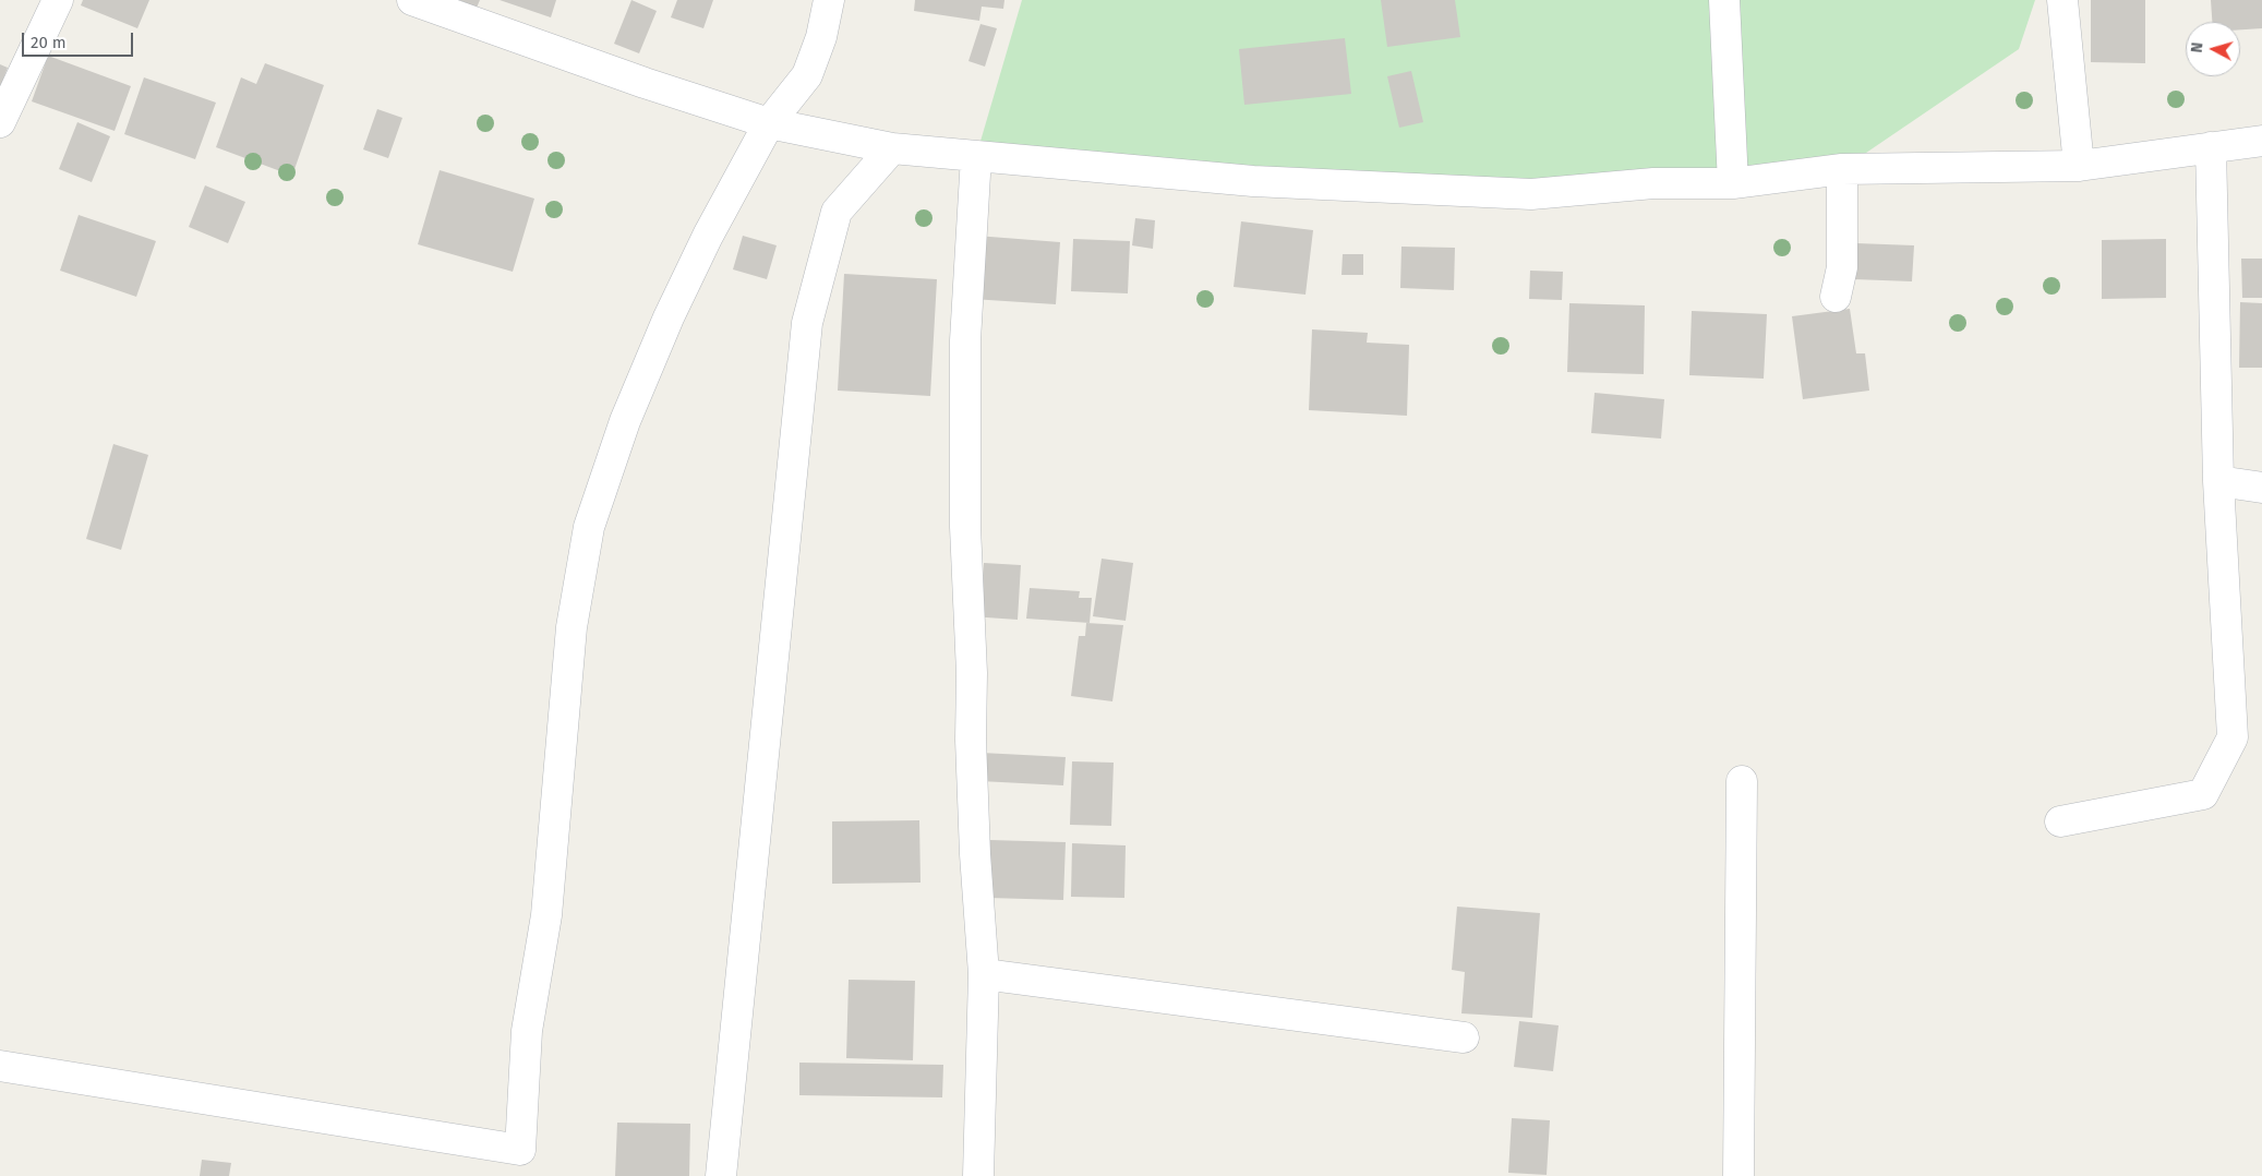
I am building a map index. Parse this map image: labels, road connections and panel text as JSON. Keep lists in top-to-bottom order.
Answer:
{
  "scale_bar": "20 m",
  "north": "left"
}
